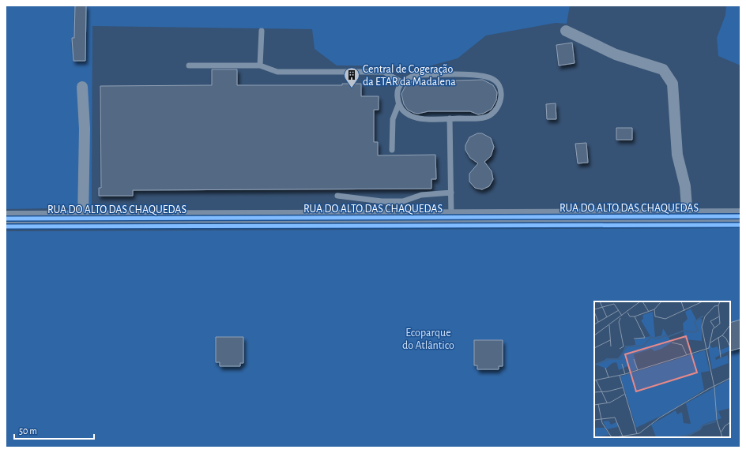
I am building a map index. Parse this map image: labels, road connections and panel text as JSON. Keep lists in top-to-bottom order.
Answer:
{
  "streets": {
    "street": ["RUA DO ALTO DAS CHAQUEDAS"]
  },
  "parks": ["Ecoparque do Atlântico"],
  "places": {
    "building": ["Central de Cogeração da ETAR da Madalena"]
  },
  "scale_bar": "50 m"
}
